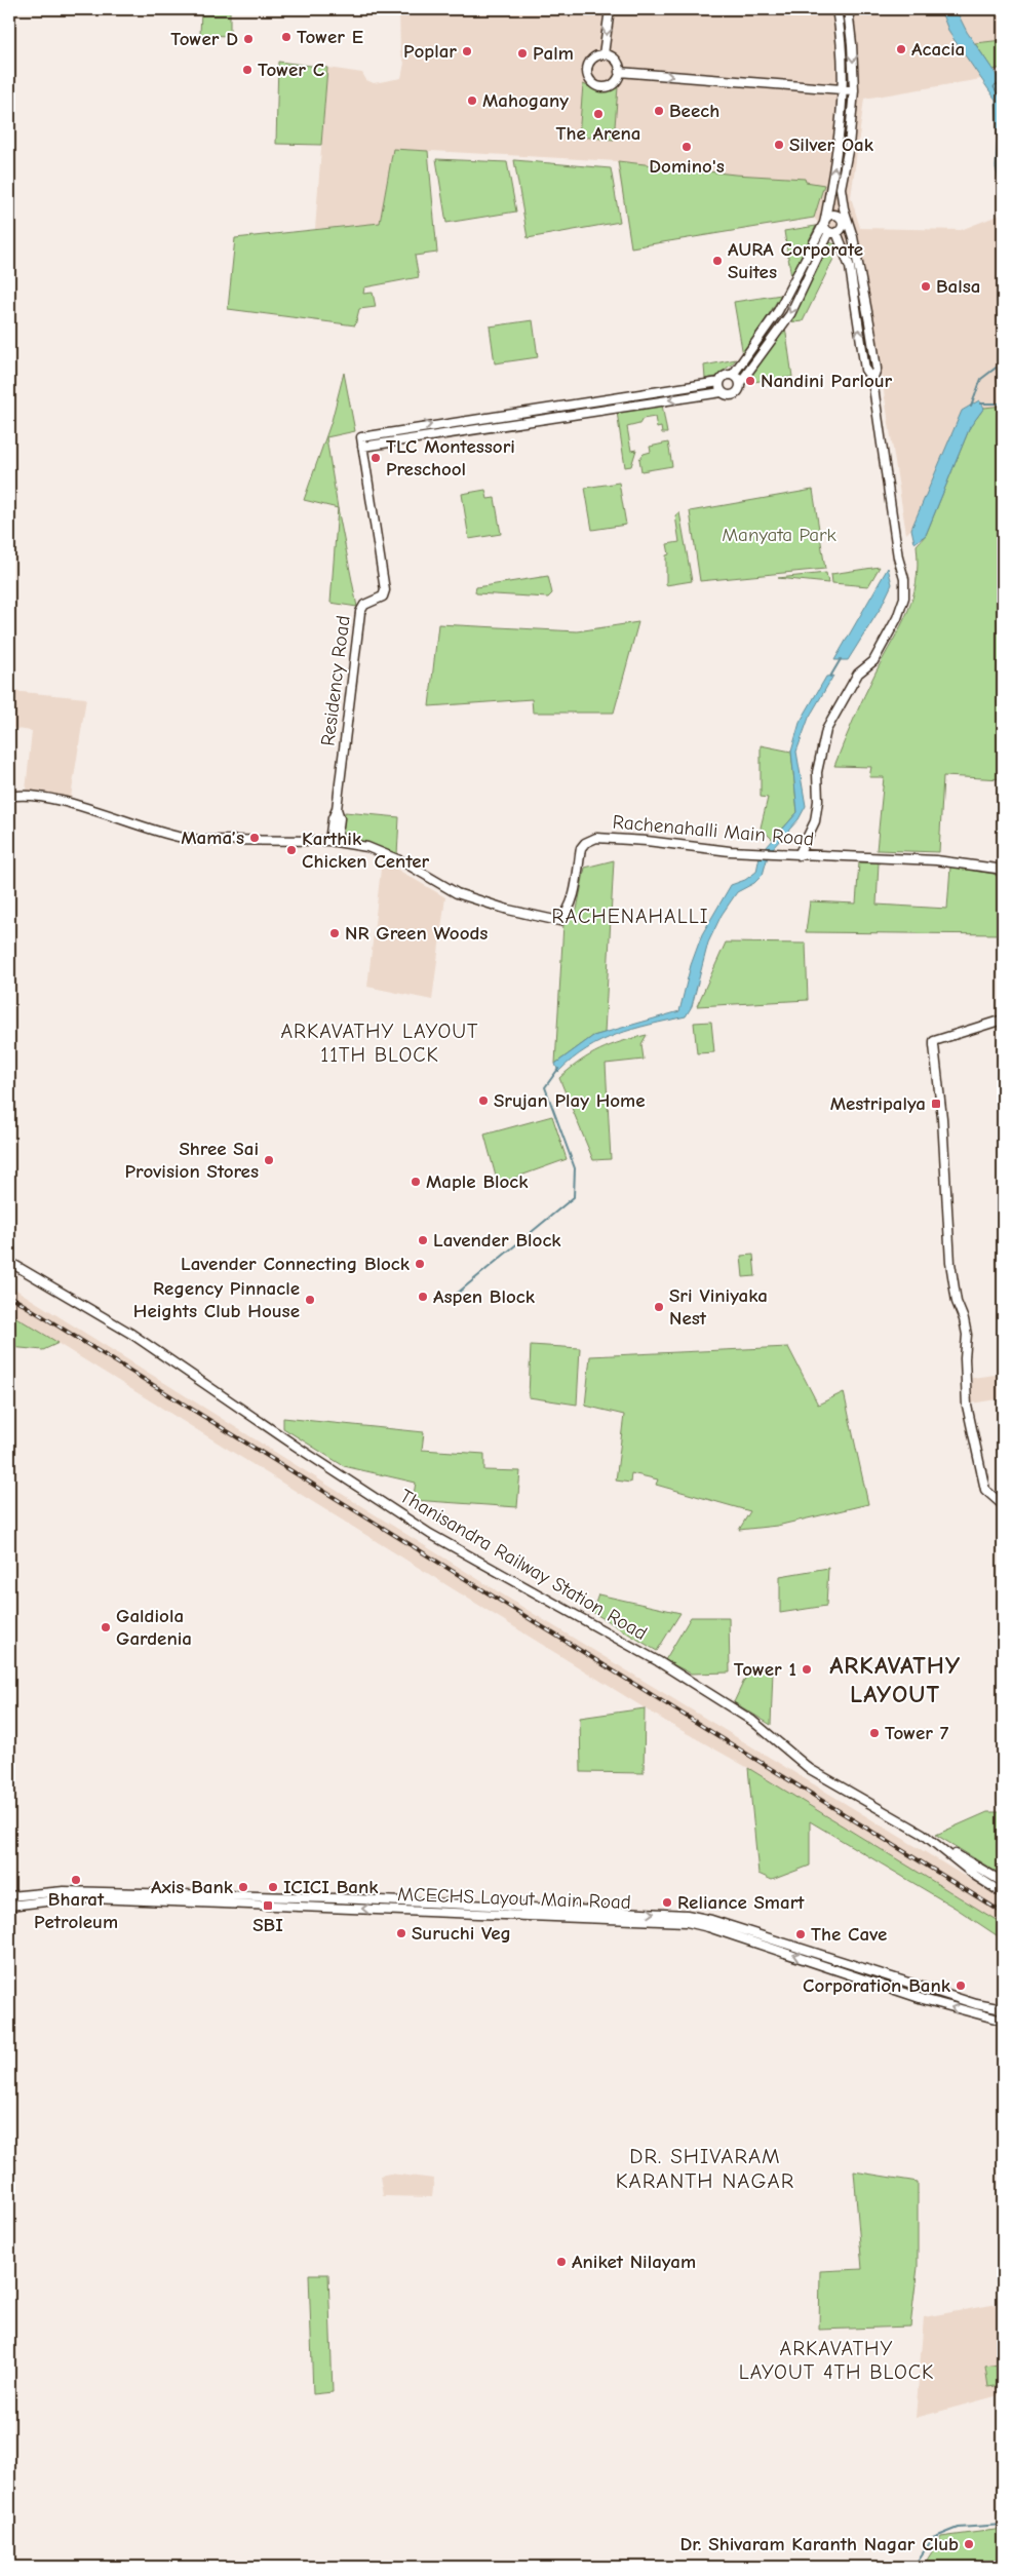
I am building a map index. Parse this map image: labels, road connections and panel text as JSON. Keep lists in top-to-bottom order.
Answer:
{
  "streets": {
    "street": [
      "Residency Road",
      "Rachenahalli Main Road",
      "Thanisandra Railway Station Road",
      "MCECHS Layout Main Road"
    ]
  },
  "crossings": [
    ["Residency Road", "Rachenahalli Main Road"]
  ],
  "districts": [
    "RACHENAHALLI",
    "ARKAVATHY LAYOUT 11TH BLOCK",
    "ARKAVATHY LAYOUT",
    "DR. SHIVARAM KARANTH NAGAR",
    "ARKAVATHY LAYOUT 4TH BLOCK"
  ],
  "parks": ["Manyata Park"],
  "places": {
    "other": [
      "Tower E",
      "Tower D",
      "Acacia",
      "Poplar",
      "Palm",
      "Tower C",
      "Mahogany",
      "Beech",
      "The Arena",
      "Silver Oak",
      "Domino's",
      "AURA Corporate Suites",
      "Balsa",
      "Nandini Parlour",
      "TLC Montessori Preschool",
      "Mama’s",
      "Karthik Chicken Center",
      "NR Green Woods",
      "Srujan Play Home",
      "Shree Sai Provision Stores",
      "Maple Block",
      "Lavender Block",
      "Lavender Connecting Block",
      "Aspen Block",
      "Regency Pinnacle Heights Club House",
      "Sri Viniyaka Nest",
      "Galdiola Gardenia",
      "Tower 1",
      "Tower 7",
      "Bharat Petroleum",
      "Axis Bank",
      "ICICI Bank",
      "Reliance Smart",
      "Suruchi Veg",
      "The Cave",
      "Corporation Bank",
      "Aniket Nilayam",
      "Dr. Shivaram Karanth Nagar Club"
    ],
    "transit": ["Mestripalya", "SBI"]
  }
}
